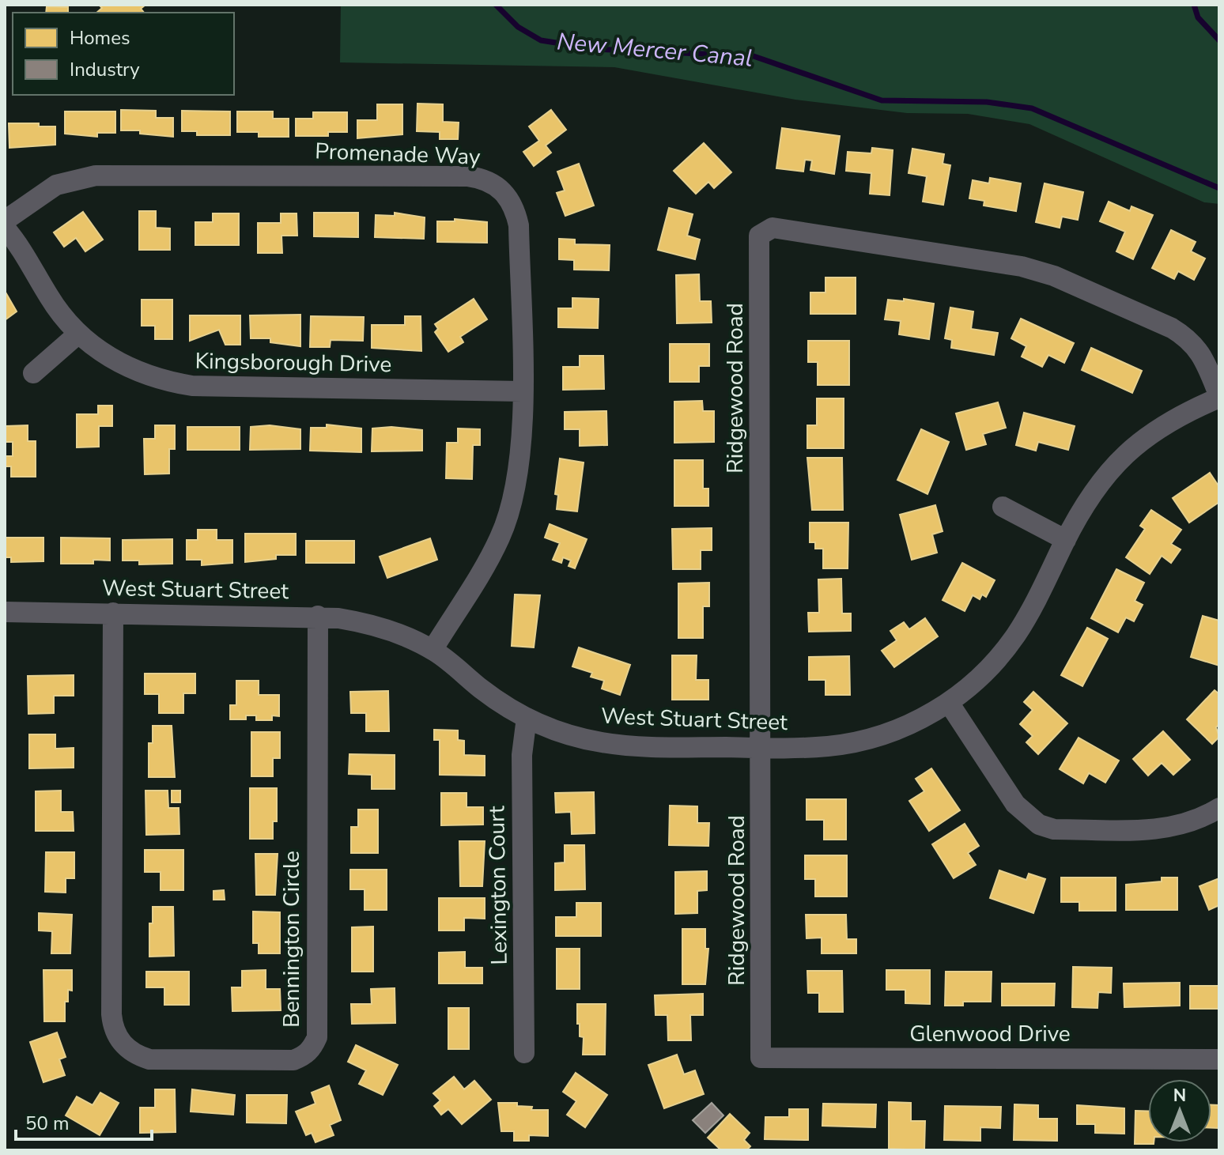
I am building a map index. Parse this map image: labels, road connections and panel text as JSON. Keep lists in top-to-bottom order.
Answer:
{
  "streets": {
    "street": [
      "Promenade Way",
      "Kingsborough Drive",
      "Ridgewood Road",
      "West Stuart Street",
      "Lexington Court",
      "Bennington Circle",
      "Glenwood Drive"
    ]
  },
  "crossings": [
    ["Promenade Way", "Kingsborough Drive"],
    ["Promenade Way", "West Stuart Street"],
    ["Ridgewood Road", "West Stuart Street"],
    ["Ridgewood Road", "Glenwood Drive"],
    ["West Stuart Street", "Lexington Court"],
    ["West Stuart Street", "Bennington Circle"]
  ],
  "water": ["New Mercer Canal"],
  "legend": ["Homes", "Industry"],
  "scale_bar": "50 m",
  "north": "top"
}
